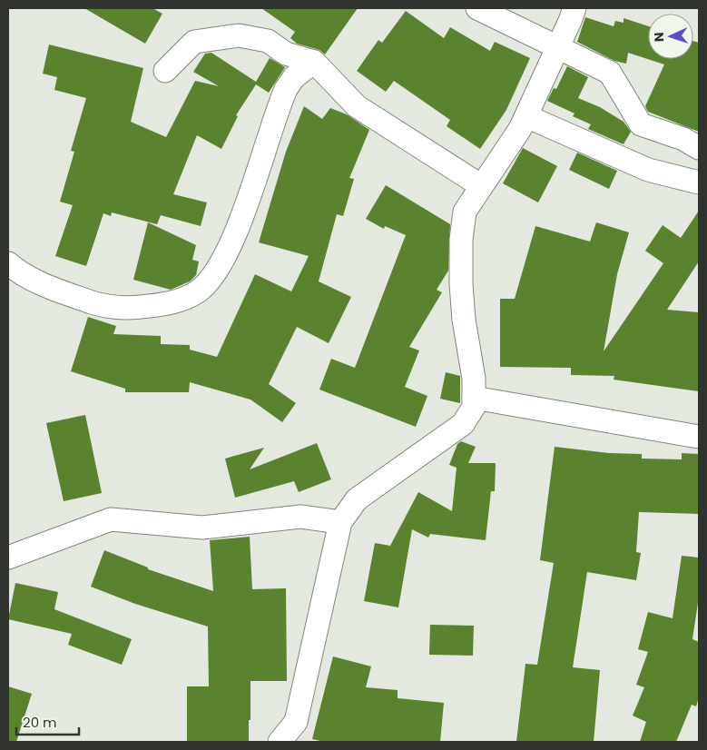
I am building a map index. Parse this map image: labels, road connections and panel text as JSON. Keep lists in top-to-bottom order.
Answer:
{
  "scale_bar": "20 m",
  "north": "left"
}
